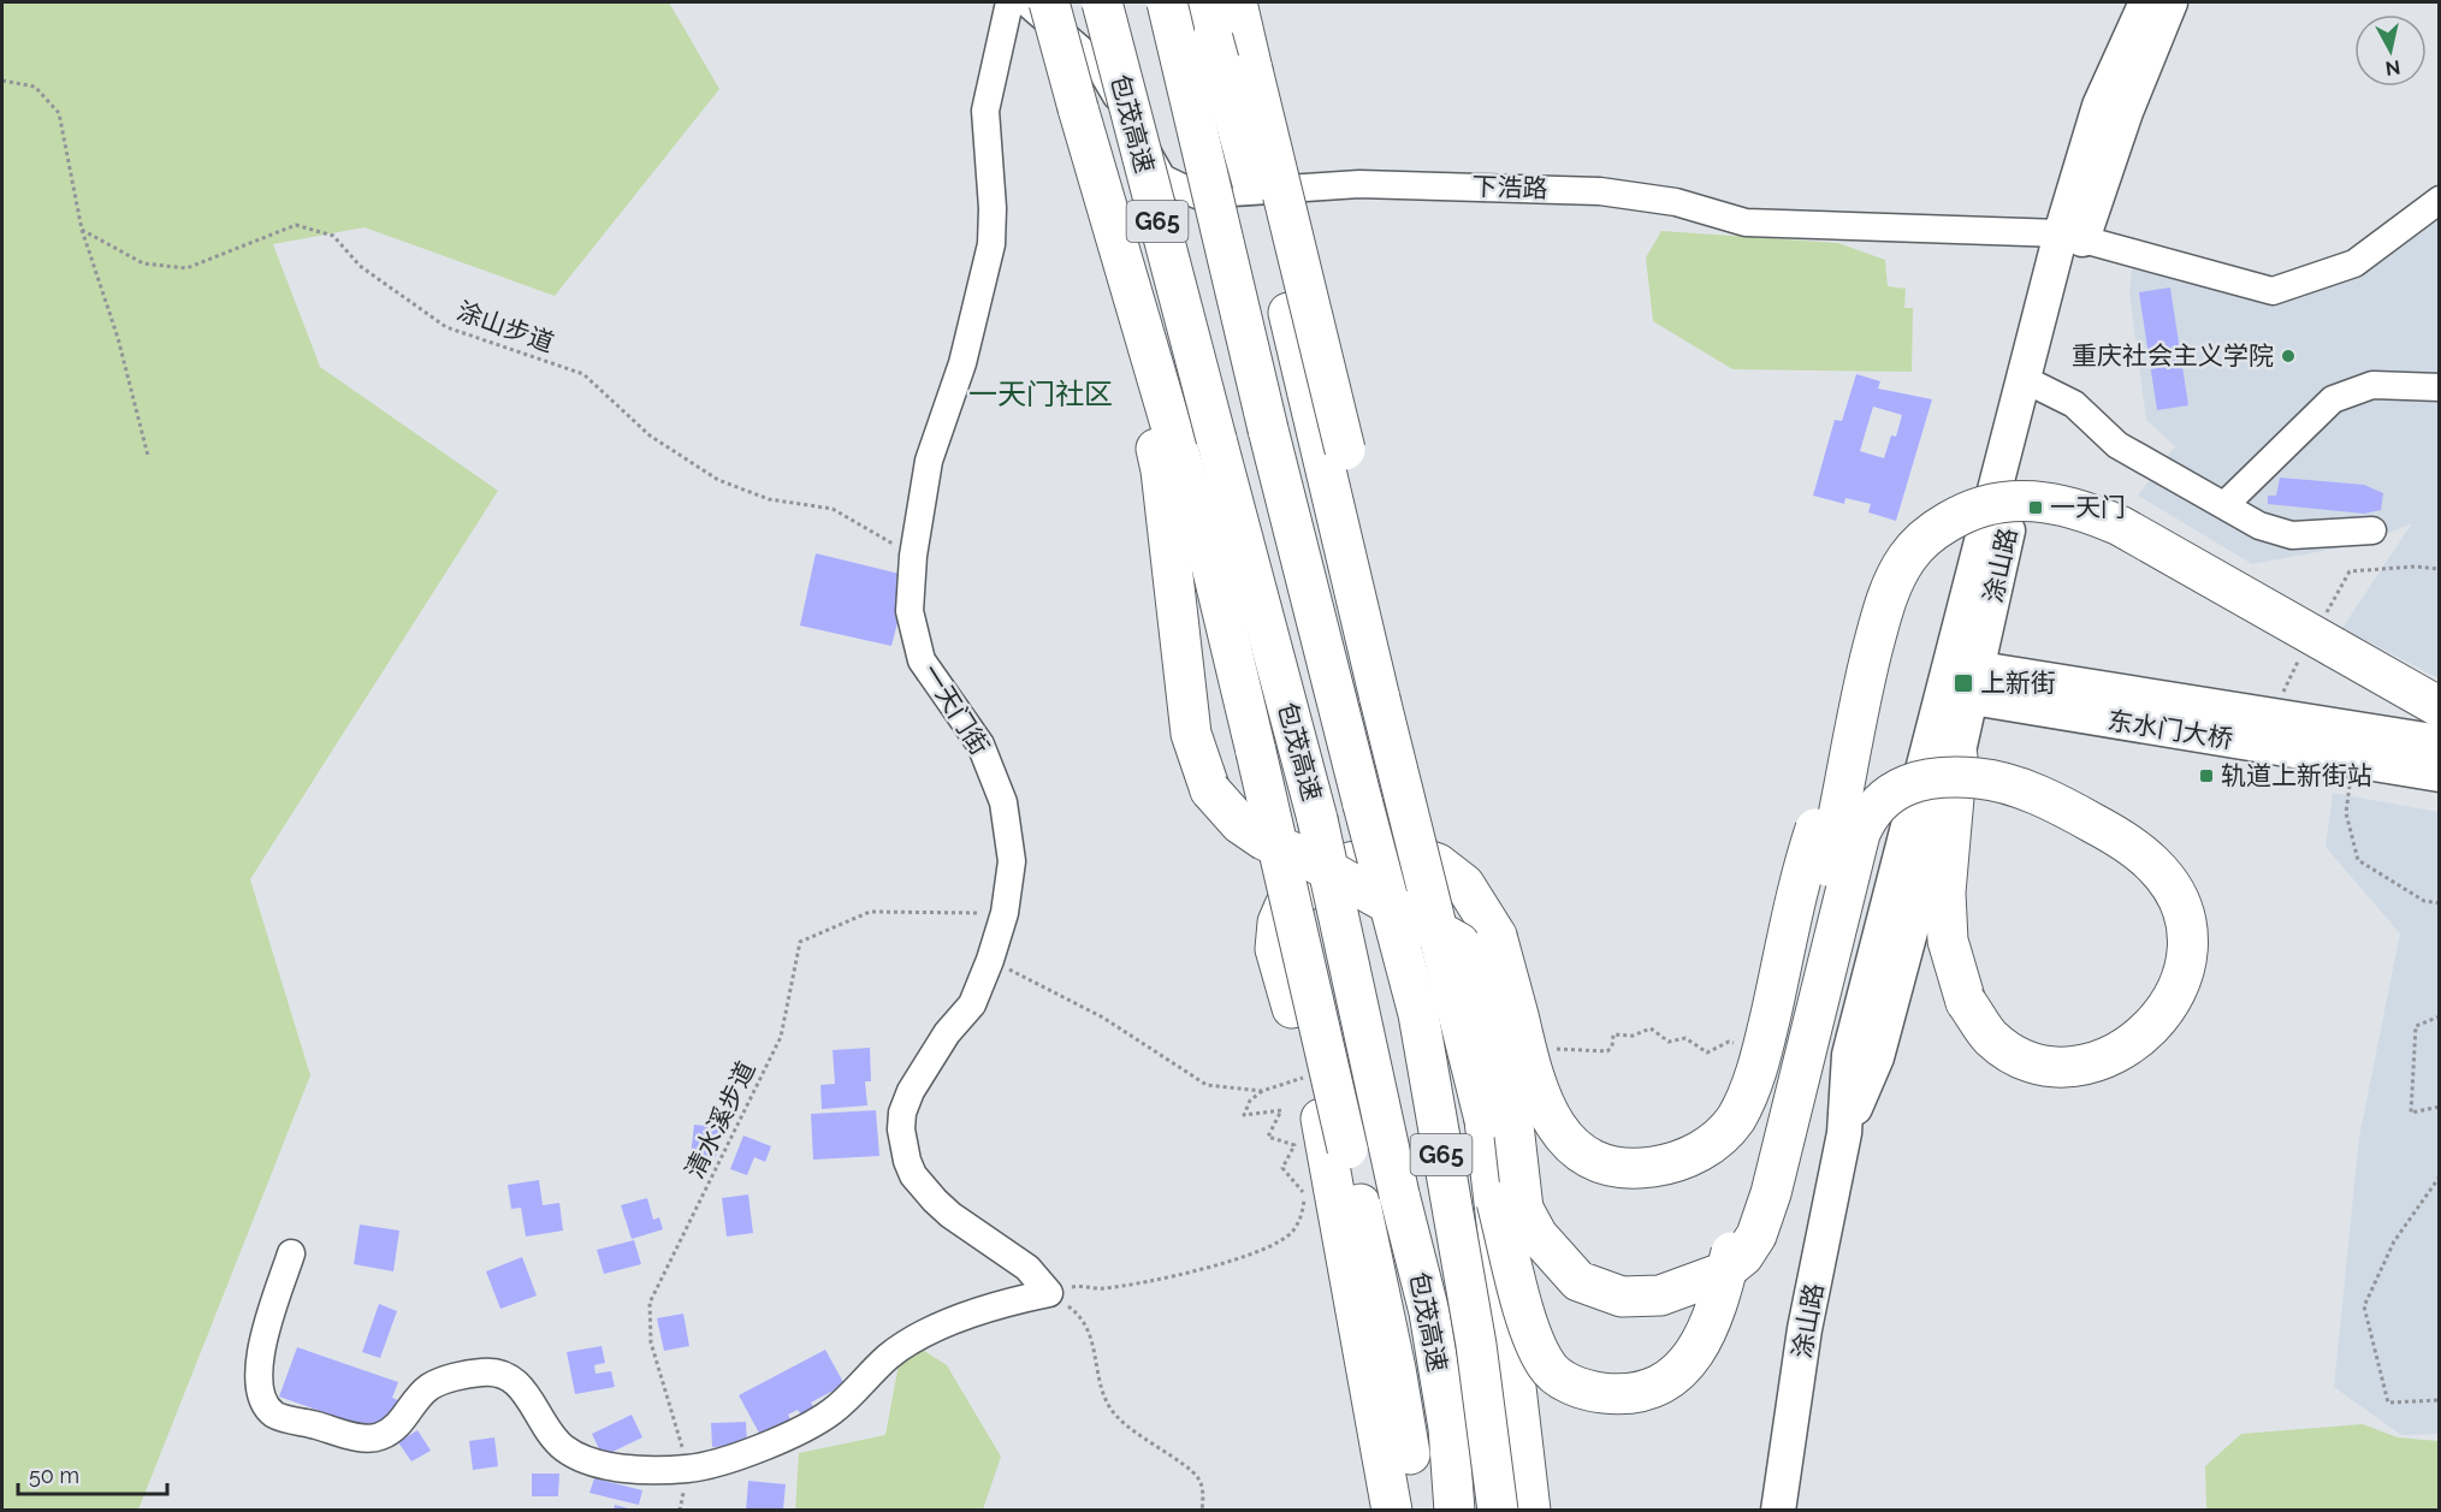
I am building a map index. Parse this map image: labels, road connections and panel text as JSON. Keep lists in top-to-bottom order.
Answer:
{
  "streets": {
    "highway": ["包茂高速", "G65"],
    "main road": ["涂山路", "东水门大桥"],
    "street": ["下浩路", "一天门街"],
    "path": ["涂山步道", "清水溪步道"]
  },
  "crossings": [
    ["下浩路", "涂山路"],
    ["涂山步道", "一天门街"],
    ["涂山路", "东水门大桥"],
    ["一天门街", "清水溪步道"]
  ],
  "districts": ["一天门社区"],
  "places": {
    "other": ["重庆社会主义学院"],
    "transit": ["一天门", "上新街", "轨道上新街站"]
  },
  "scale_bar": "50 m",
  "north": "bottom"
}
